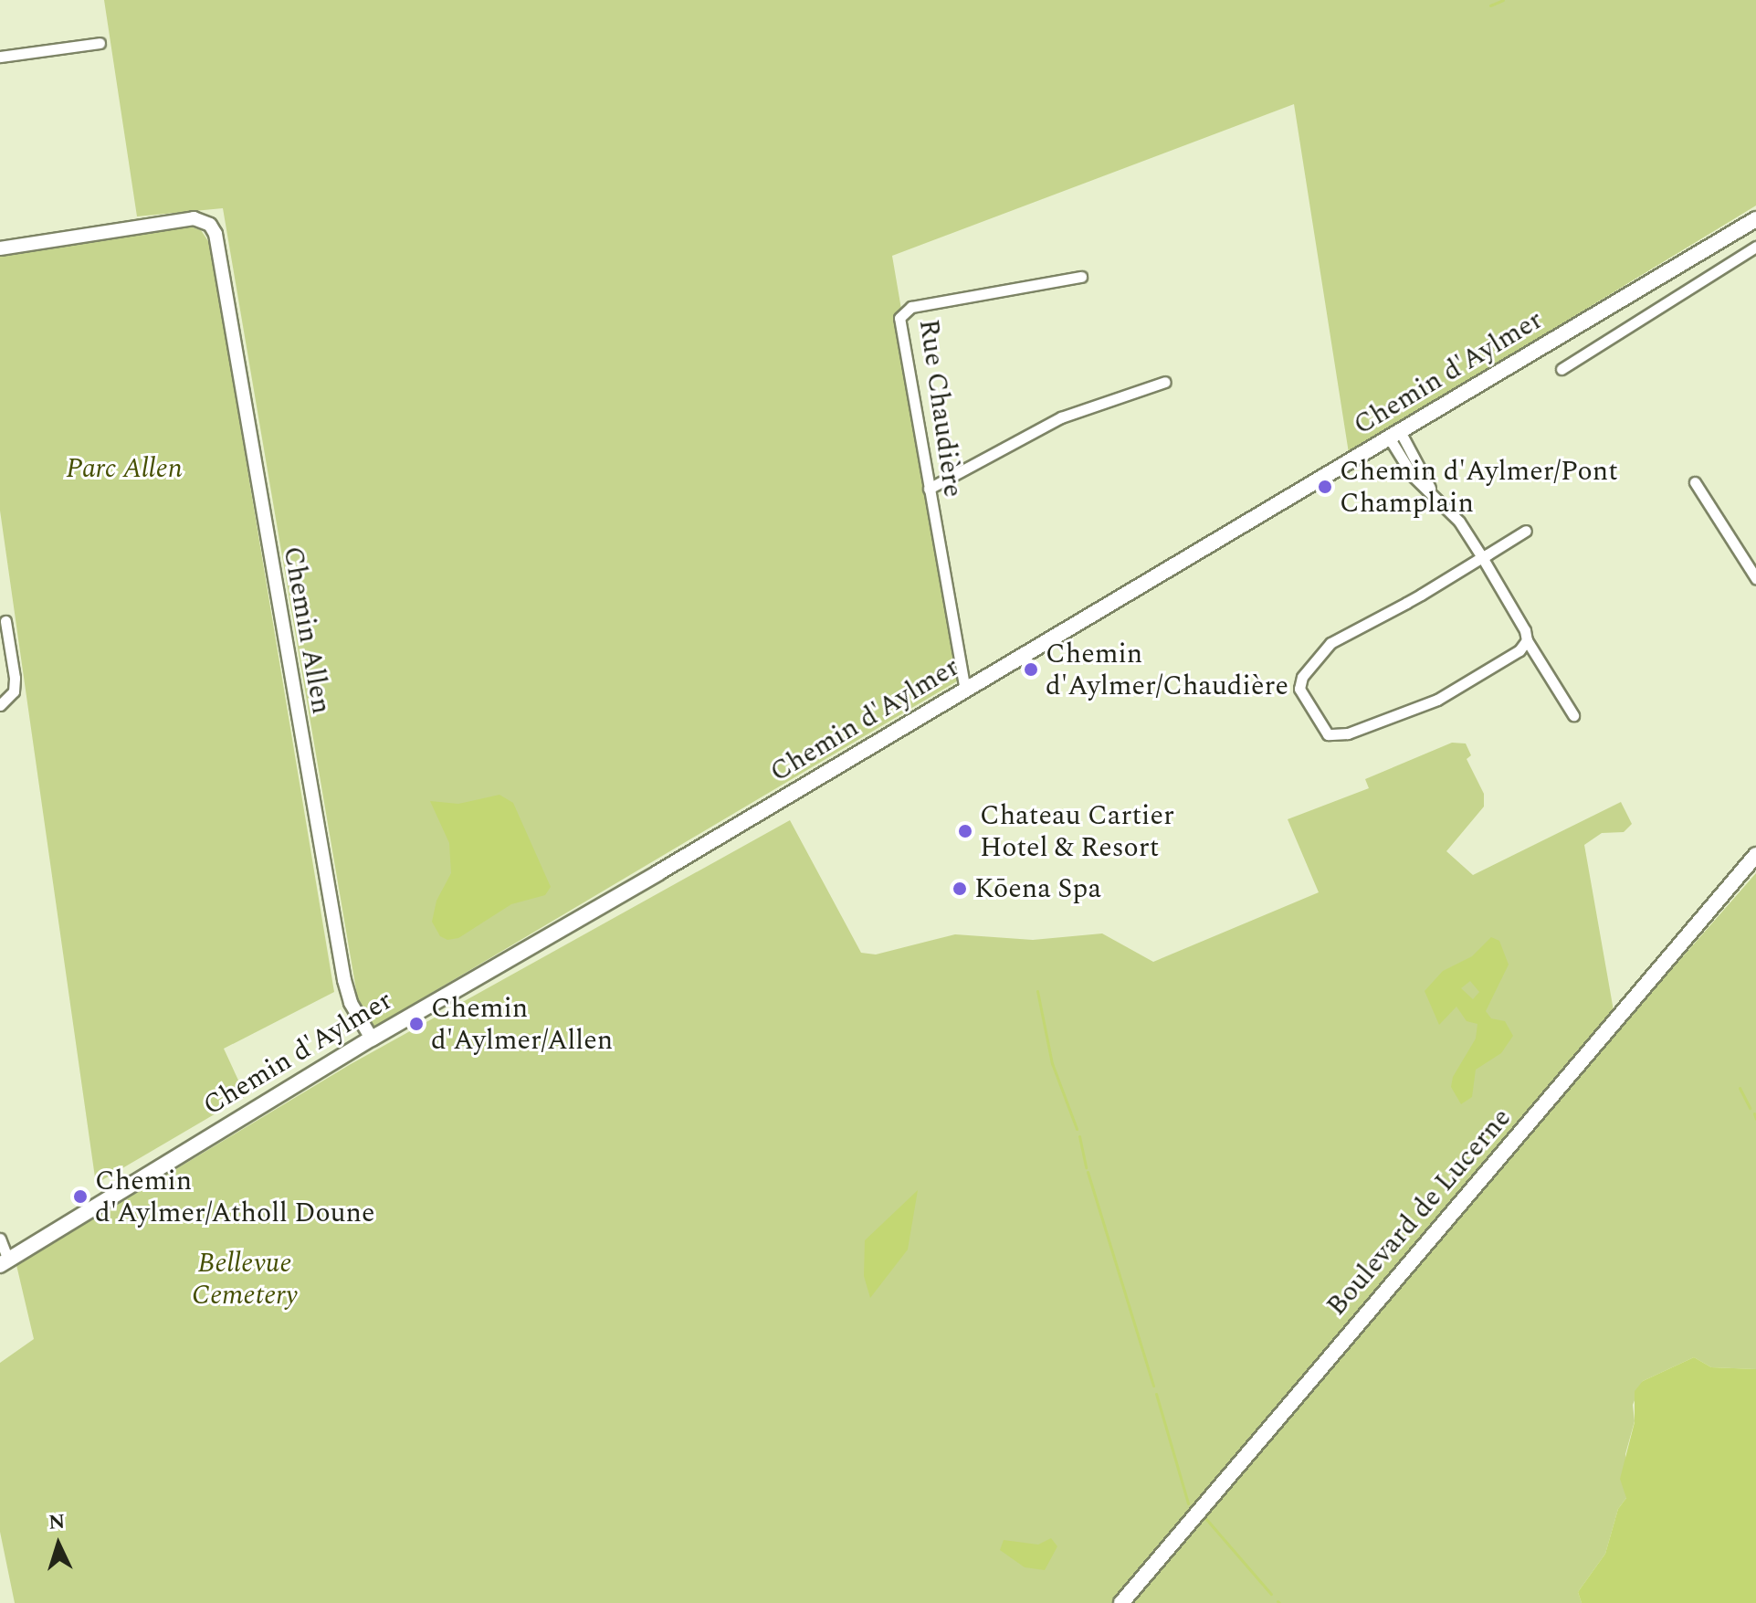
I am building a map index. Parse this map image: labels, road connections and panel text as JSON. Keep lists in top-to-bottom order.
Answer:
{
  "streets": {
    "main road": ["Chemin d'Aylmer", "Boulevard de Lucerne"],
    "street": ["Rue Chaudière", "Chemin Allen"]
  },
  "crossings": [
    ["Chemin d'Aylmer", "Rue Chaudière"],
    ["Chemin d'Aylmer", "Chemin Allen"]
  ],
  "parks": ["Parc Allen", "Bellevue Cemetery"],
  "places": [
    "Chemin d'Aylmer/Pont Champlain",
    "Chemin d'Aylmer/Chaudière",
    "Chateau Cartier Hotel & Resort",
    "Kōena Spa",
    "Chemin d'Aylmer/Allen",
    "Chemin d'Aylmer/Atholl Doune"
  ],
  "north": "top"
}
